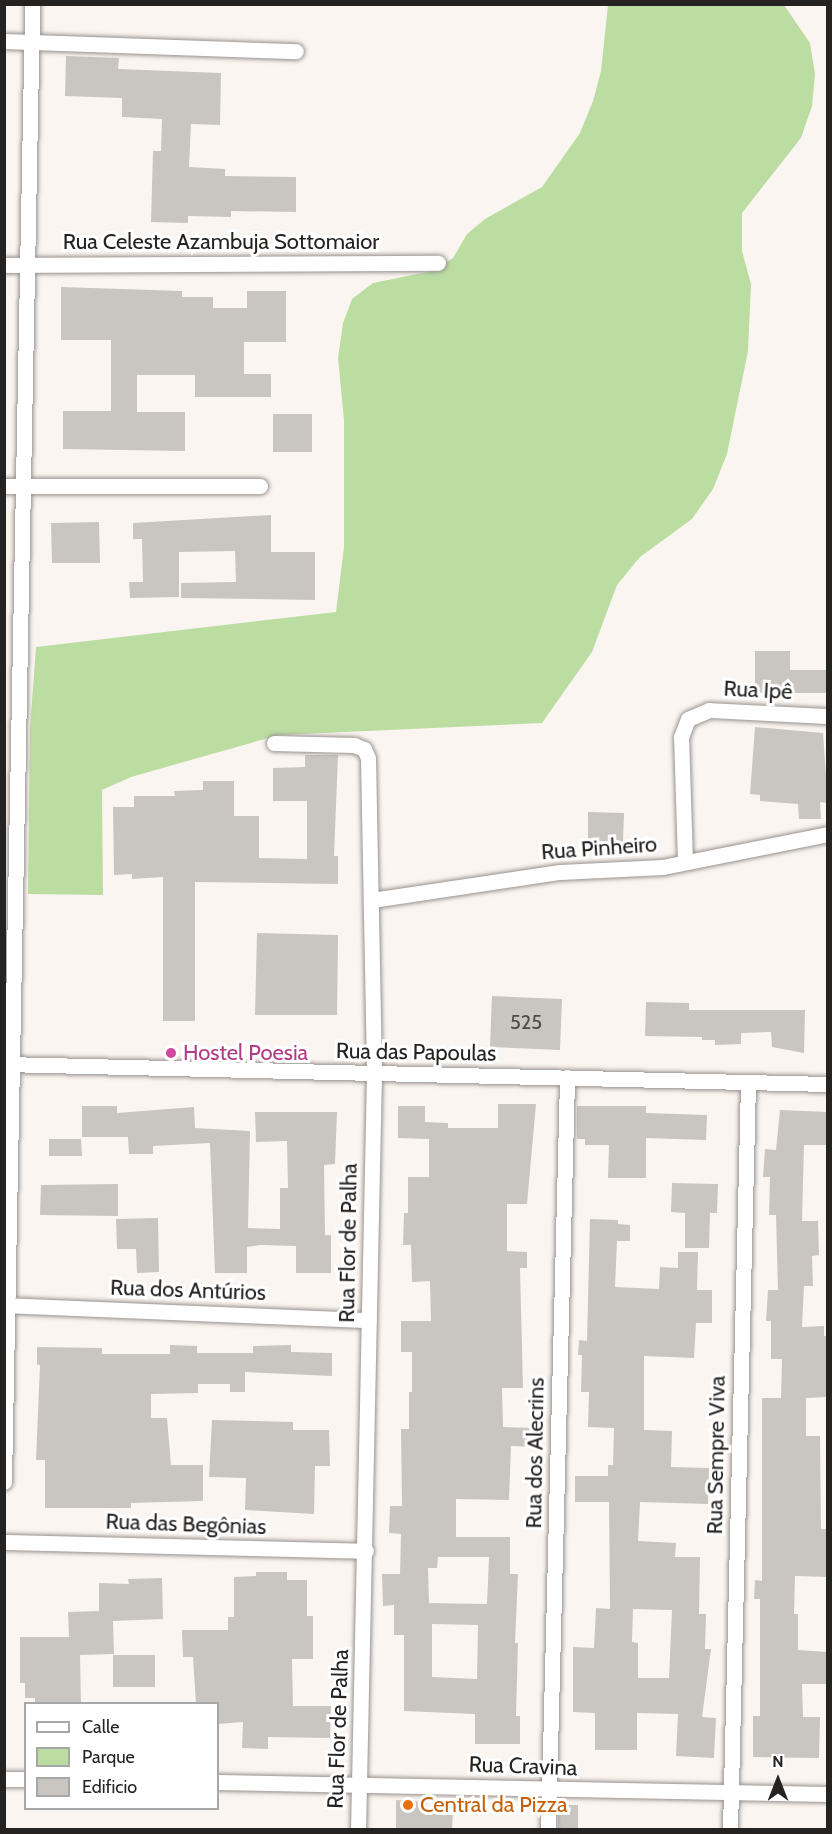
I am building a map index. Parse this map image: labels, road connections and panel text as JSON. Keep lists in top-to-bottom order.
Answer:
{
  "streets": {
    "street": [
      "Rua Celeste Azambuja Sottomaior",
      "Rua Ipê",
      "Rua Pinheiro",
      "Rua das Papoulas",
      "Rua Flor de Palha",
      "Rua dos Antúrios",
      "Rua dos Alecrins",
      "Rua Sempre Viva",
      "Rua das Begônias",
      "Rua Cravina"
    ]
  },
  "crossings": [
    ["Rua Ipê", "Rua Pinheiro"],
    ["Rua Pinheiro", "Rua Flor de Palha"],
    ["Rua das Papoulas", "Rua Flor de Palha"],
    ["Rua das Papoulas", "Rua dos Alecrins"],
    ["Rua das Papoulas", "Rua Sempre Viva"],
    ["Rua Flor de Palha", "Rua dos Antúrios"],
    ["Rua Flor de Palha", "Rua das Begônias"],
    ["Rua Flor de Palha", "Rua Cravina"],
    ["Rua dos Alecrins", "Rua Cravina"],
    ["Rua Sempre Viva", "Rua Cravina"]
  ],
  "places": ["Hostel Poesia", "Central da Pizza"],
  "house_numbers": ["525"],
  "legend": ["Calle", "Parque", "Edificio"],
  "north": "top"
}
